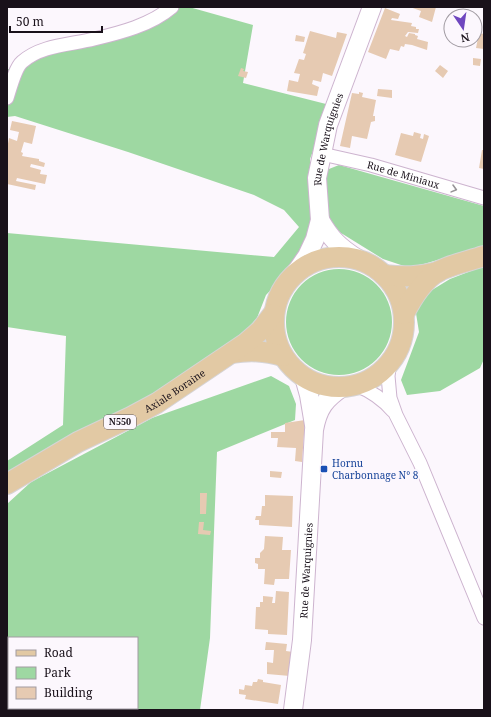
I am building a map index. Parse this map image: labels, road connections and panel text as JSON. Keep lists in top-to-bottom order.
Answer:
{
  "streets": {
    "main road": ["Axiale Boraine", "N550"],
    "street": ["Rue de Warquignies", "Rue de Miniaux"]
  },
  "crossings": [
    ["Rue de Warquignies", "Rue de Miniaux"],
    ["Rue de Warquignies", "Axiale Boraine"]
  ],
  "one_way": ["Rue de Miniaux"],
  "places": {
    "transit": ["Hornu Charbonnage N° 8"]
  },
  "legend": ["Road", "Park", "Building"],
  "scale_bar": "50 m",
  "north": "bottom"
}
